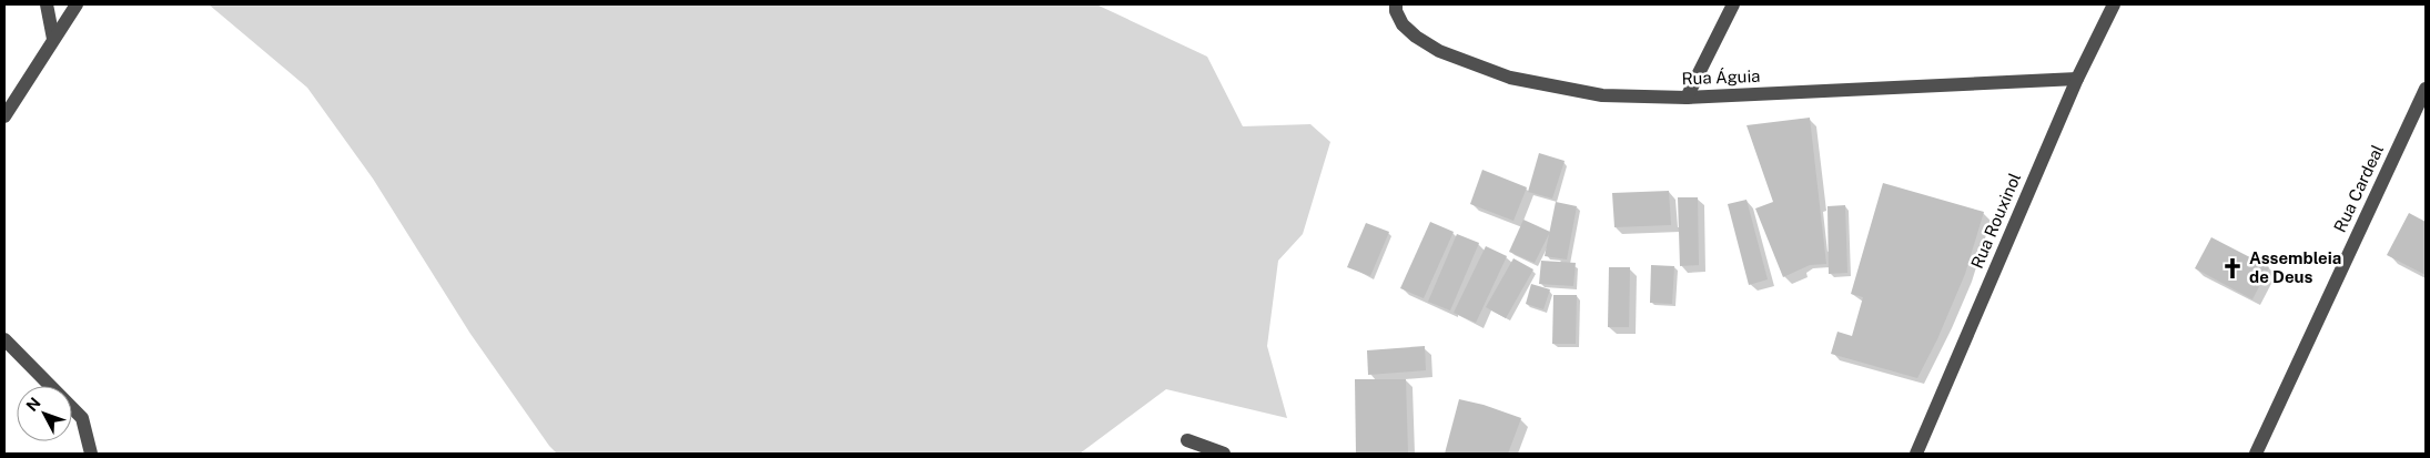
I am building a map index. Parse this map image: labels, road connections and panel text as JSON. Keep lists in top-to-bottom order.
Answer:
{
  "streets": {
    "street": ["Rua Águia", "Rua Cardeal", "Rua Rouxinol"]
  },
  "crossings": [
    ["Rua Águia", "Rua Rouxinol"]
  ],
  "places": {
    "church": ["Assembleia de Deus"]
  },
  "north": "top left"
}
